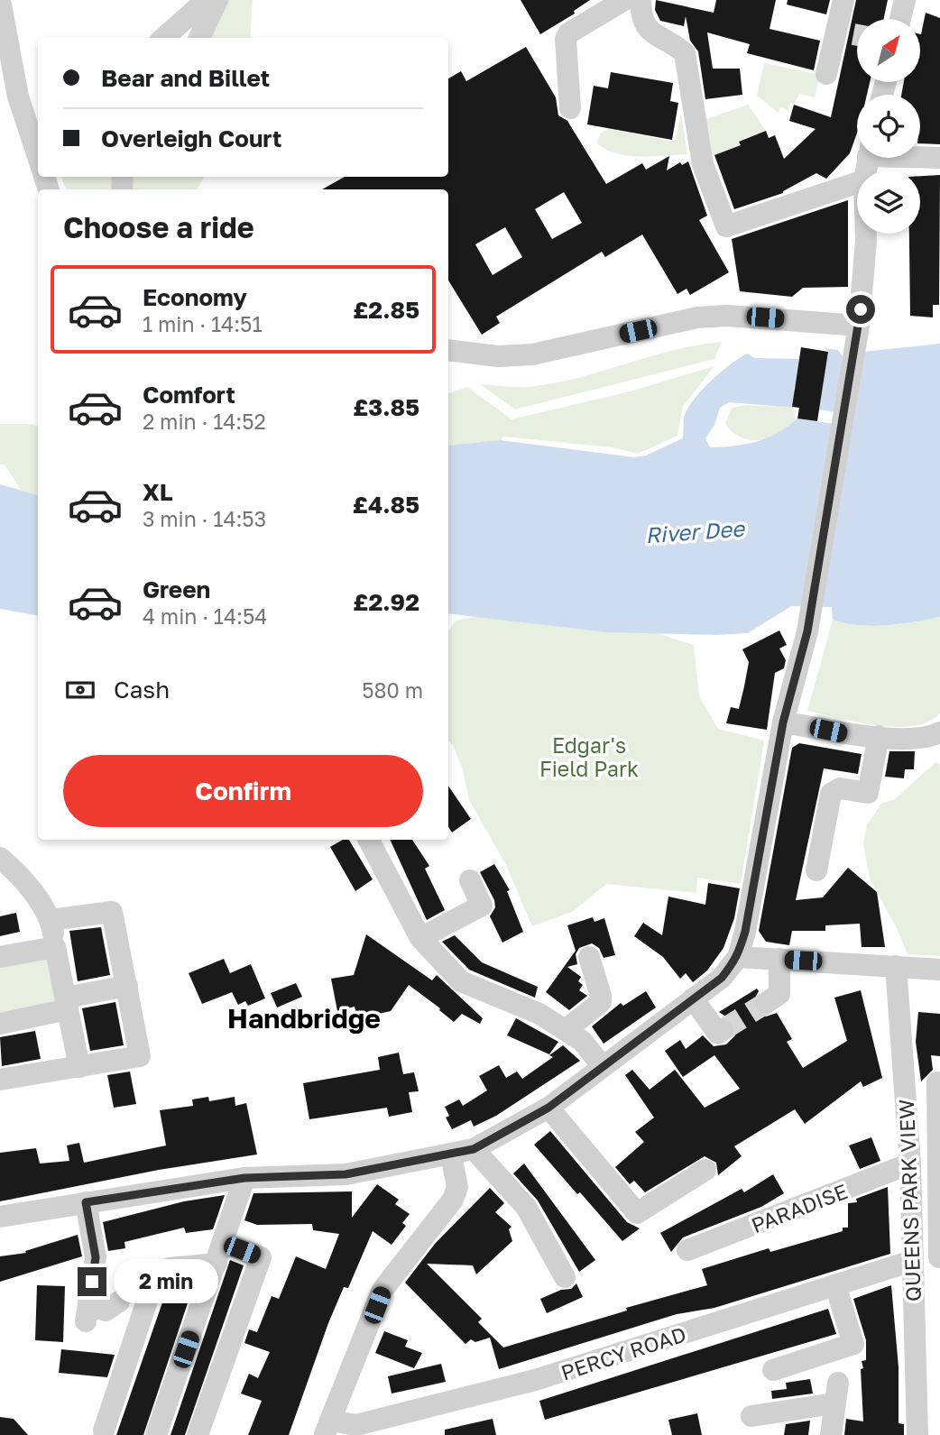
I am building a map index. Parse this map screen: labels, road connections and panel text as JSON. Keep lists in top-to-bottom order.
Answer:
{
  "streets": {
    "street": ["QUEENS PARK VIEW", "PARADISE", "PERCY ROAD"]
  },
  "crossings": [
    ["QUEENS PARK VIEW", "PARADISE"],
    ["QUEENS PARK VIEW", "PERCY ROAD"]
  ],
  "districts": ["Handbridge"],
  "water": ["River Dee"],
  "parks": ["Edgar's Field Park"],
  "north": "top right",
  "page": {
    "banner": ["Bear and Billet", "Overleigh Court"],
    "heading": "Choose a ride",
    "list": [
      {
        "name": "Economy",
        "note": "1 min · 14:51",
        "value": "£2.85"
      },
      {
        "name": "Comfort",
        "note": "2 min · 14:52",
        "value": "£3.85"
      },
      {
        "name": "XL",
        "note": "3 min · 14:53",
        "value": "£4.85"
      },
      {
        "name": "Green",
        "note": "4 min · 14:54",
        "value": "£2.92"
      }
    ],
    "pay": ["Cash", "580 m"],
    "buttons": "Confirm",
    "bubble": "2 min"
  }
}
